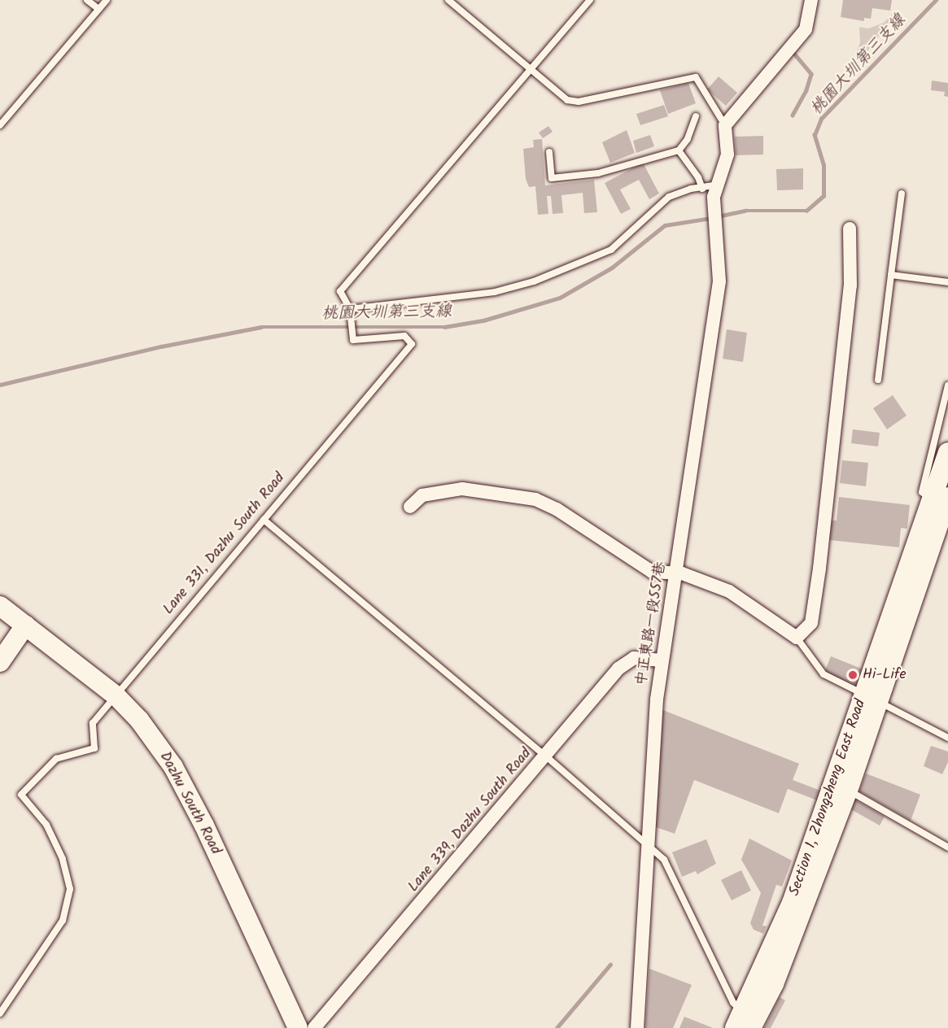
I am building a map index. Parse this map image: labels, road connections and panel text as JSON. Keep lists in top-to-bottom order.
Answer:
{
  "streets": {
    "main road": ["Section 1, Zhongzheng East Road", "Dazhu South Road"],
    "street": ["中正東路一段557巷", "Lane 339, Dazhu South Road"],
    "lane": ["Lane 331, Dazhu South Road"]
  },
  "crossings": [
    ["Lane 331, Dazhu South Road", "Dazhu South Road"],
    ["中正東路一段557巷", "Lane 339, Dazhu South Road"]
  ],
  "water": ["桃園大圳第三支線"],
  "places": ["Hi-Life"]
}
